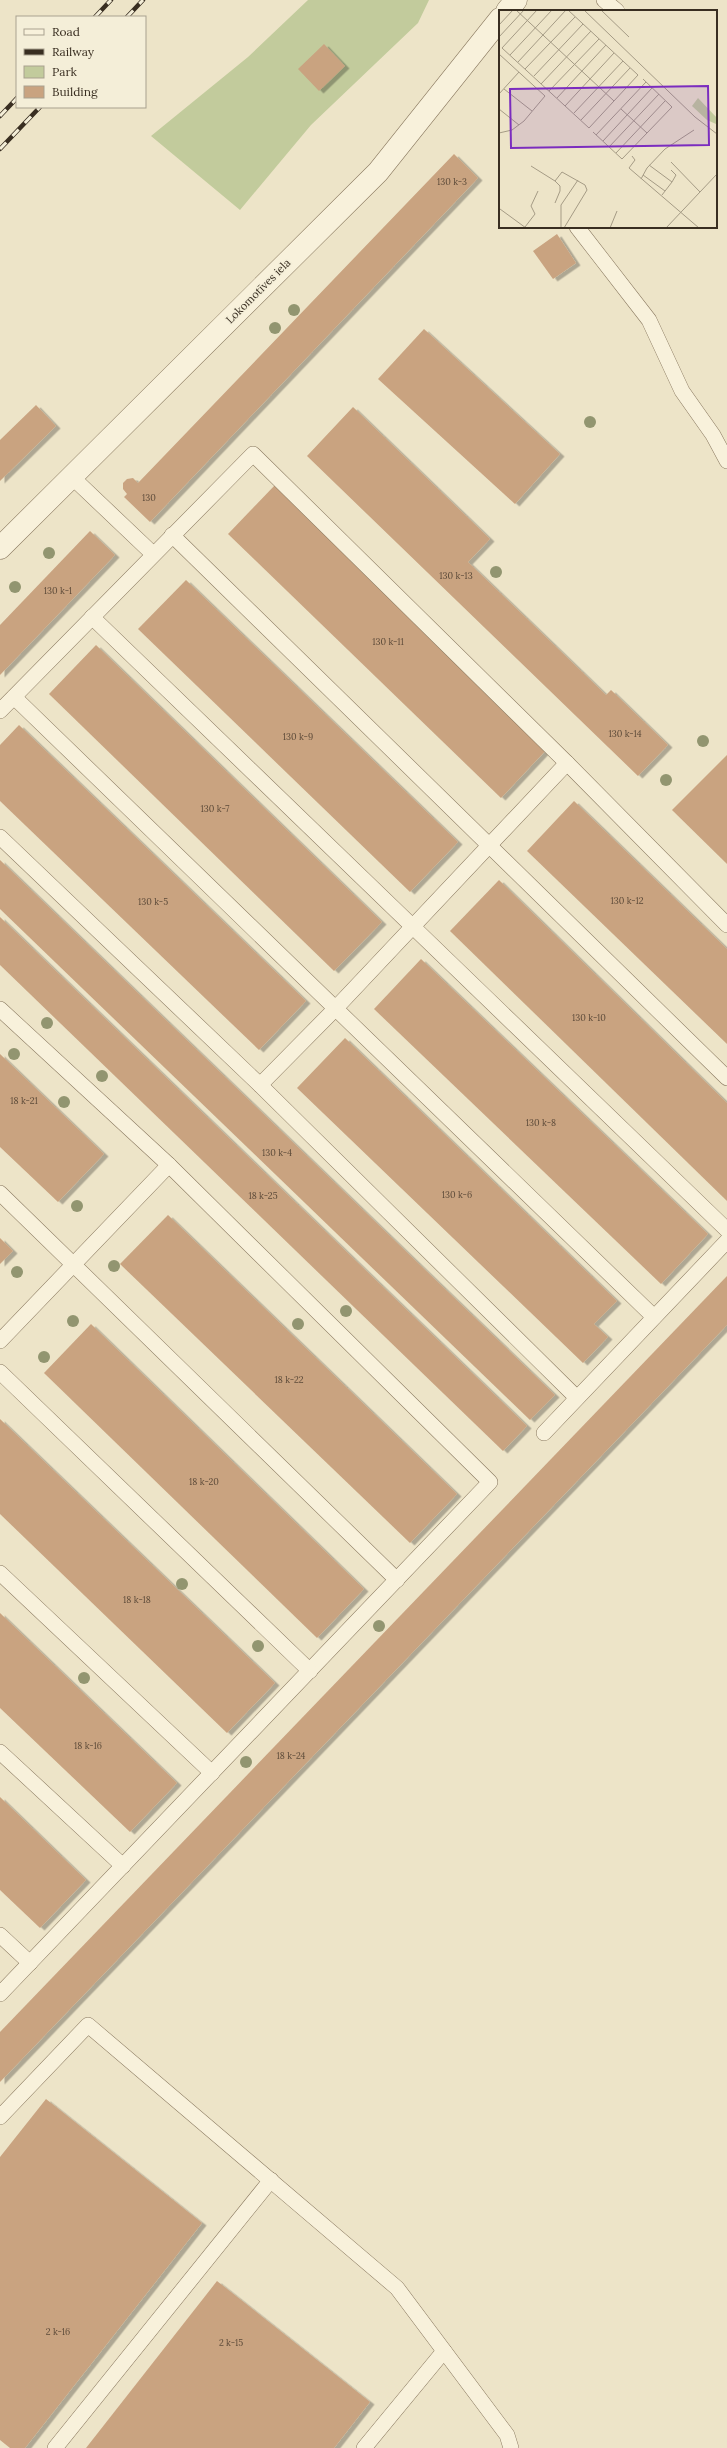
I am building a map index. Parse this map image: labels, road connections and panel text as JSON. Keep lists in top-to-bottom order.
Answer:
{
  "streets": {
    "street": ["Lokomotīves iela"]
  },
  "house_numbers": [
    "130 k-3",
    "130",
    "130 k-13",
    "130 k-1",
    "130 k-11",
    "130 k-14",
    "130 k-9",
    "130 k-7",
    "130 k-12",
    "130 k-5",
    "130 k-10",
    "18 k-21",
    "130 k-8",
    "130 k-4",
    "130 k-6",
    "18 k-25",
    "18 k-22",
    "18 k-20",
    "18 k-18",
    "18 k-16",
    "18 k-24",
    "2 k-16",
    "2 k-15"
  ],
  "legend": [
    "Road",
    "Railway",
    "Park",
    "Building"
  ]
}
